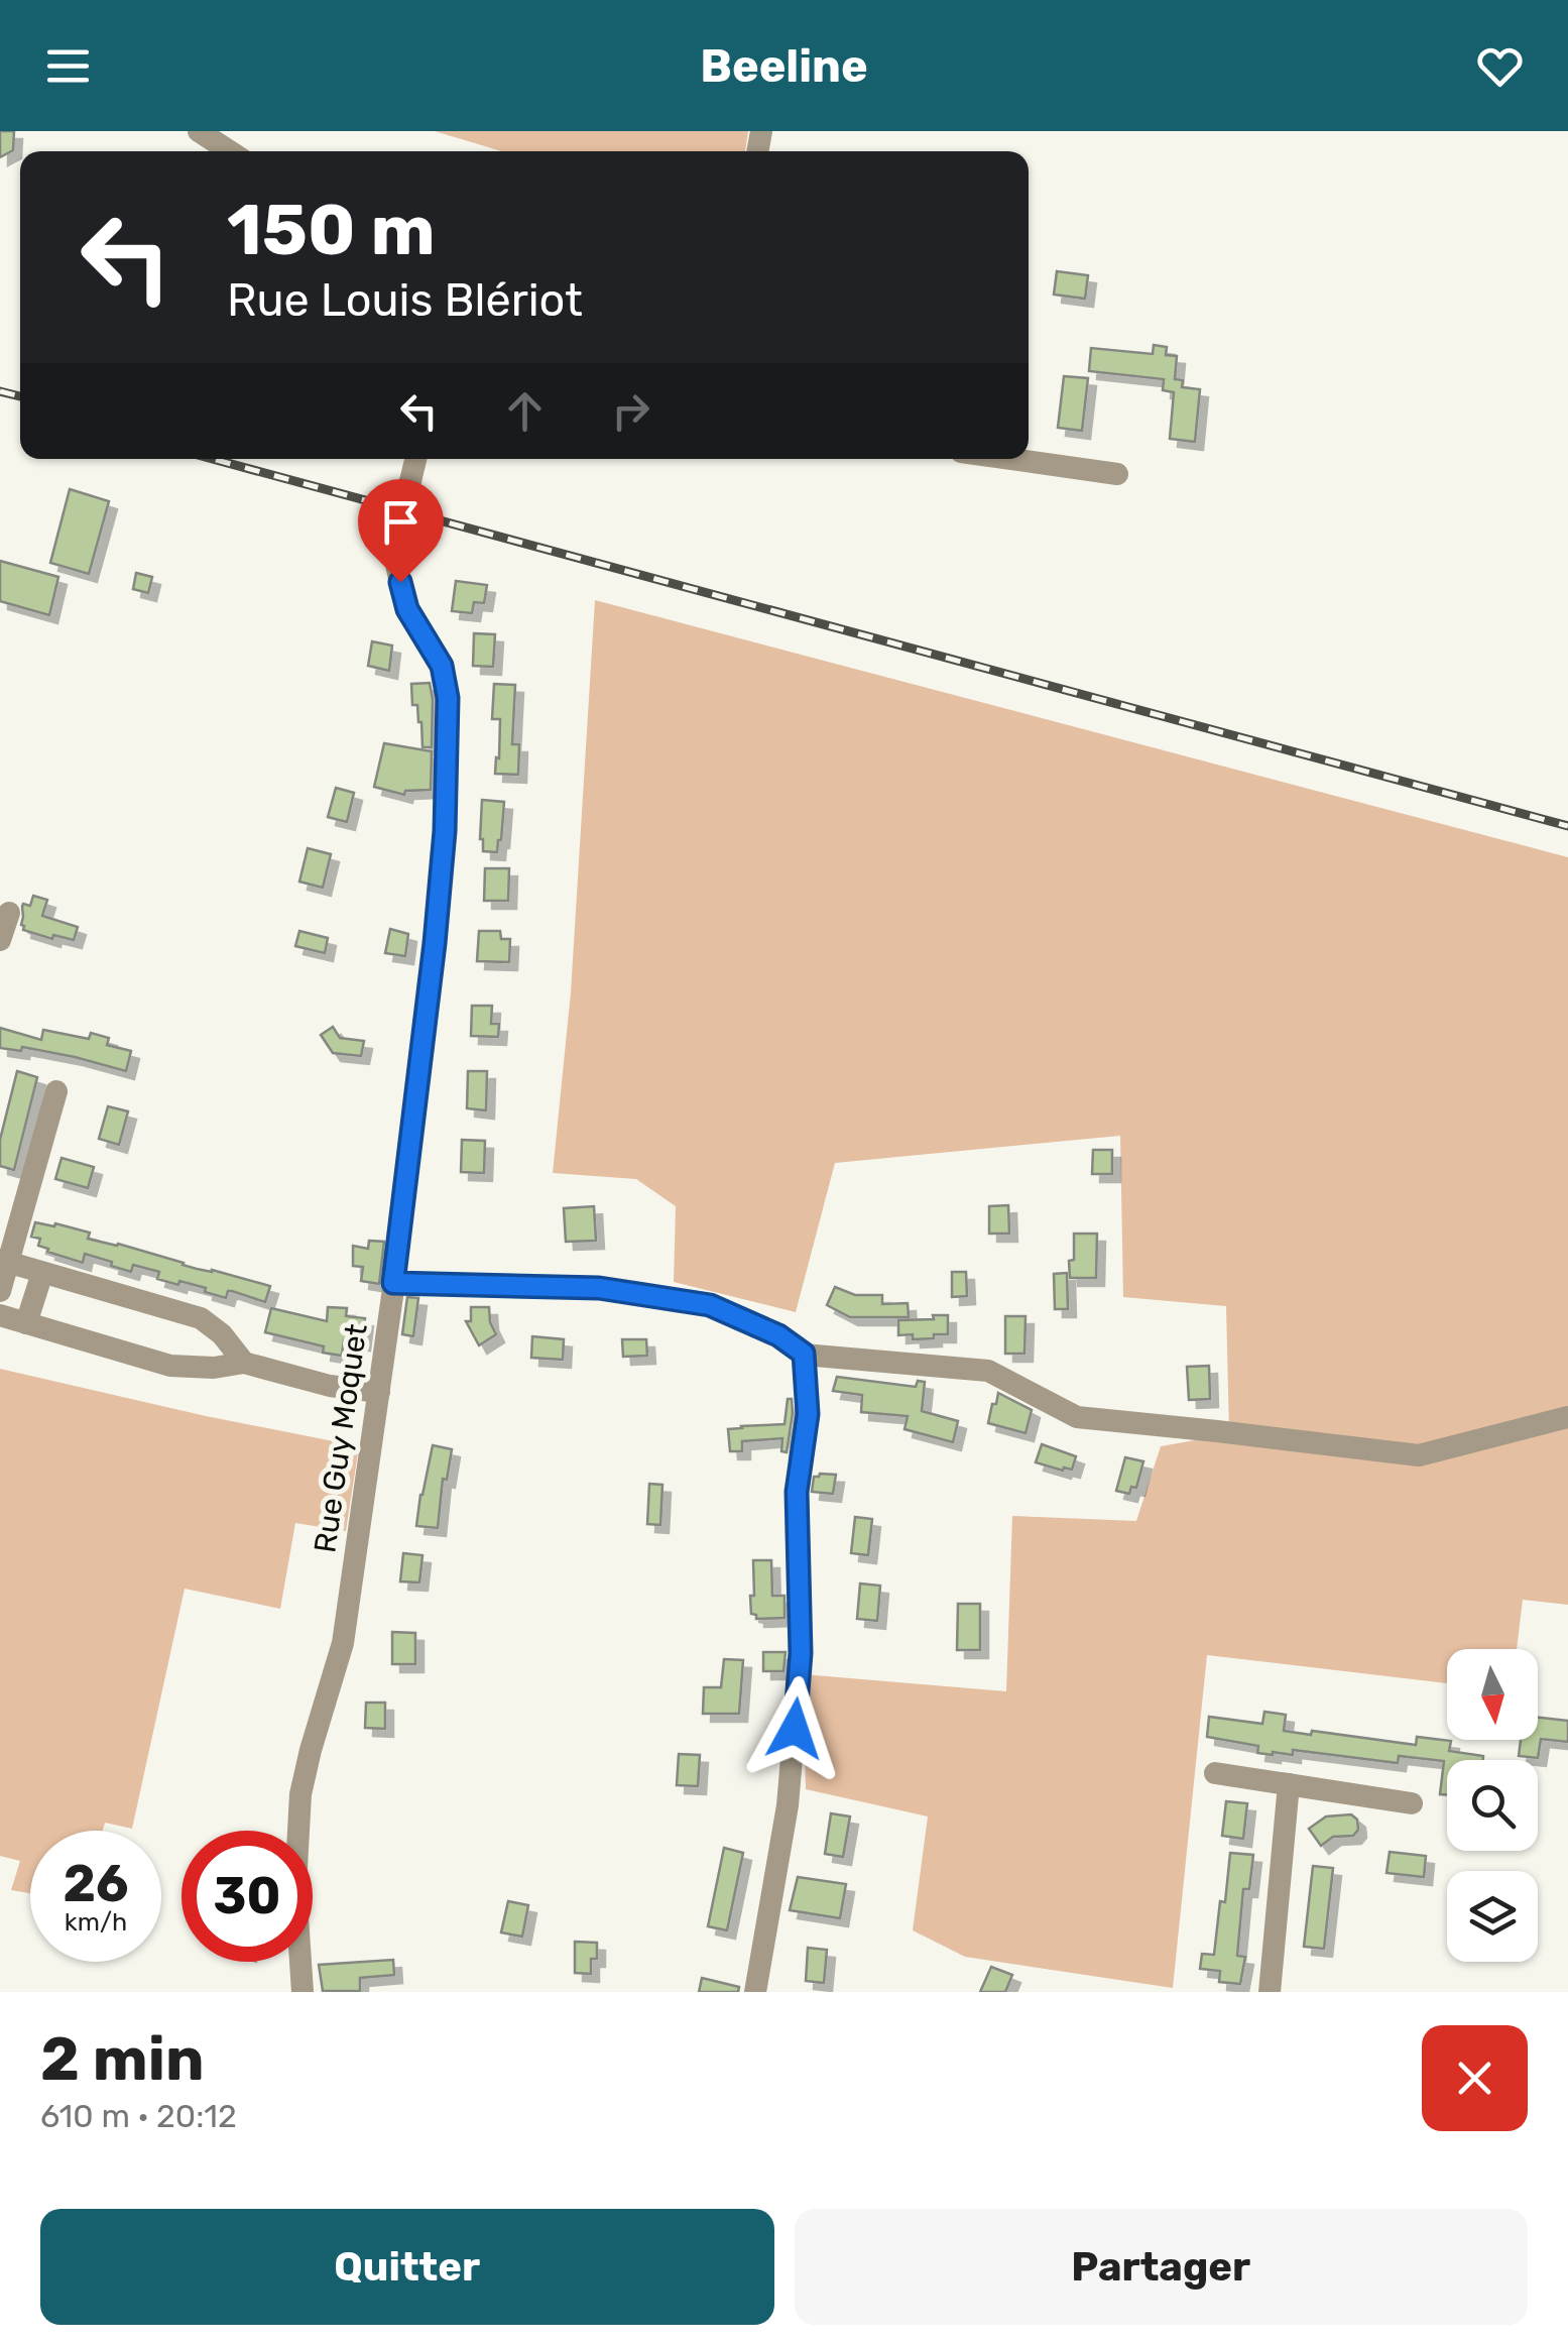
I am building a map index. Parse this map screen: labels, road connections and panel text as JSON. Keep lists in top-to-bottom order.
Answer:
{
  "streets": {
    "street": ["Rue Guy Moquet"]
  },
  "north": "bottom",
  "page": {
    "header": "Beeline",
    "turn": ["150 m", "Rue Louis Blériot"],
    "speed": "26 km/h",
    "limit": "30",
    "heading": ["2 min", "610 m · 20:12"],
    "buttons": ["Quitter", "Partager"]
  }
}
